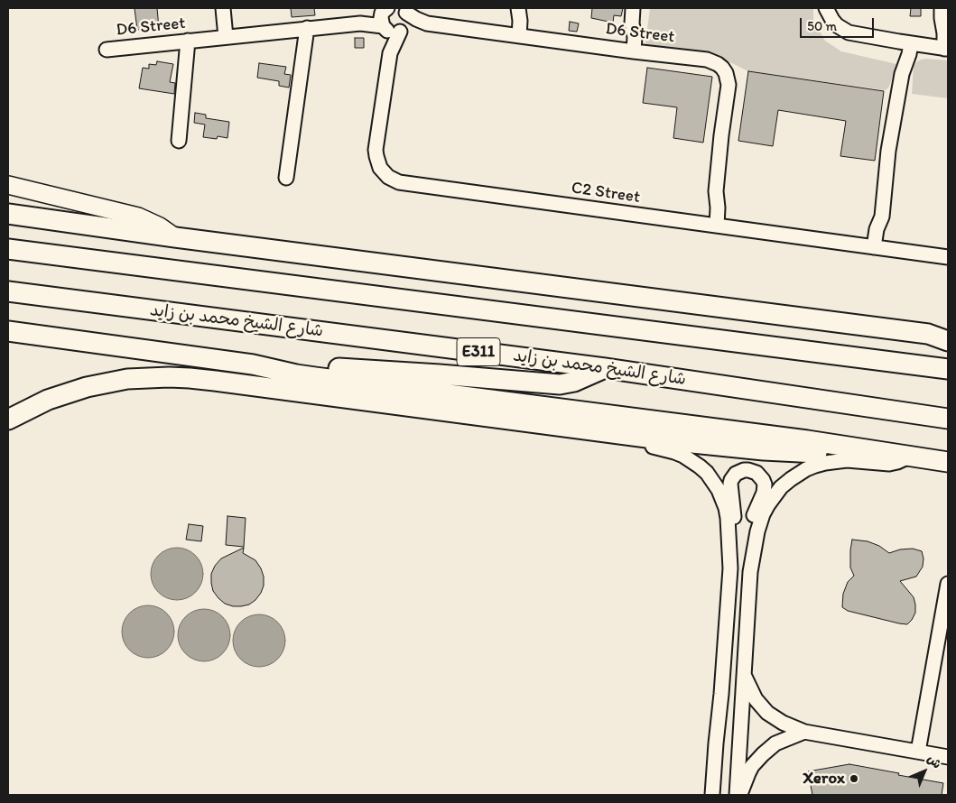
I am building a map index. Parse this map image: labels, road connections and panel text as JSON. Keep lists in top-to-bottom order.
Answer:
{
  "streets": {
    "highway": ["شارع الشيخ محمد بن زايد", "E311"],
    "street": ["D6 Street", "C2 Street"]
  },
  "crossings": [
    ["D6 Street", "C2 Street"]
  ],
  "places": ["Xerox"],
  "scale_bar": "50 m",
  "north": "top right"
}
